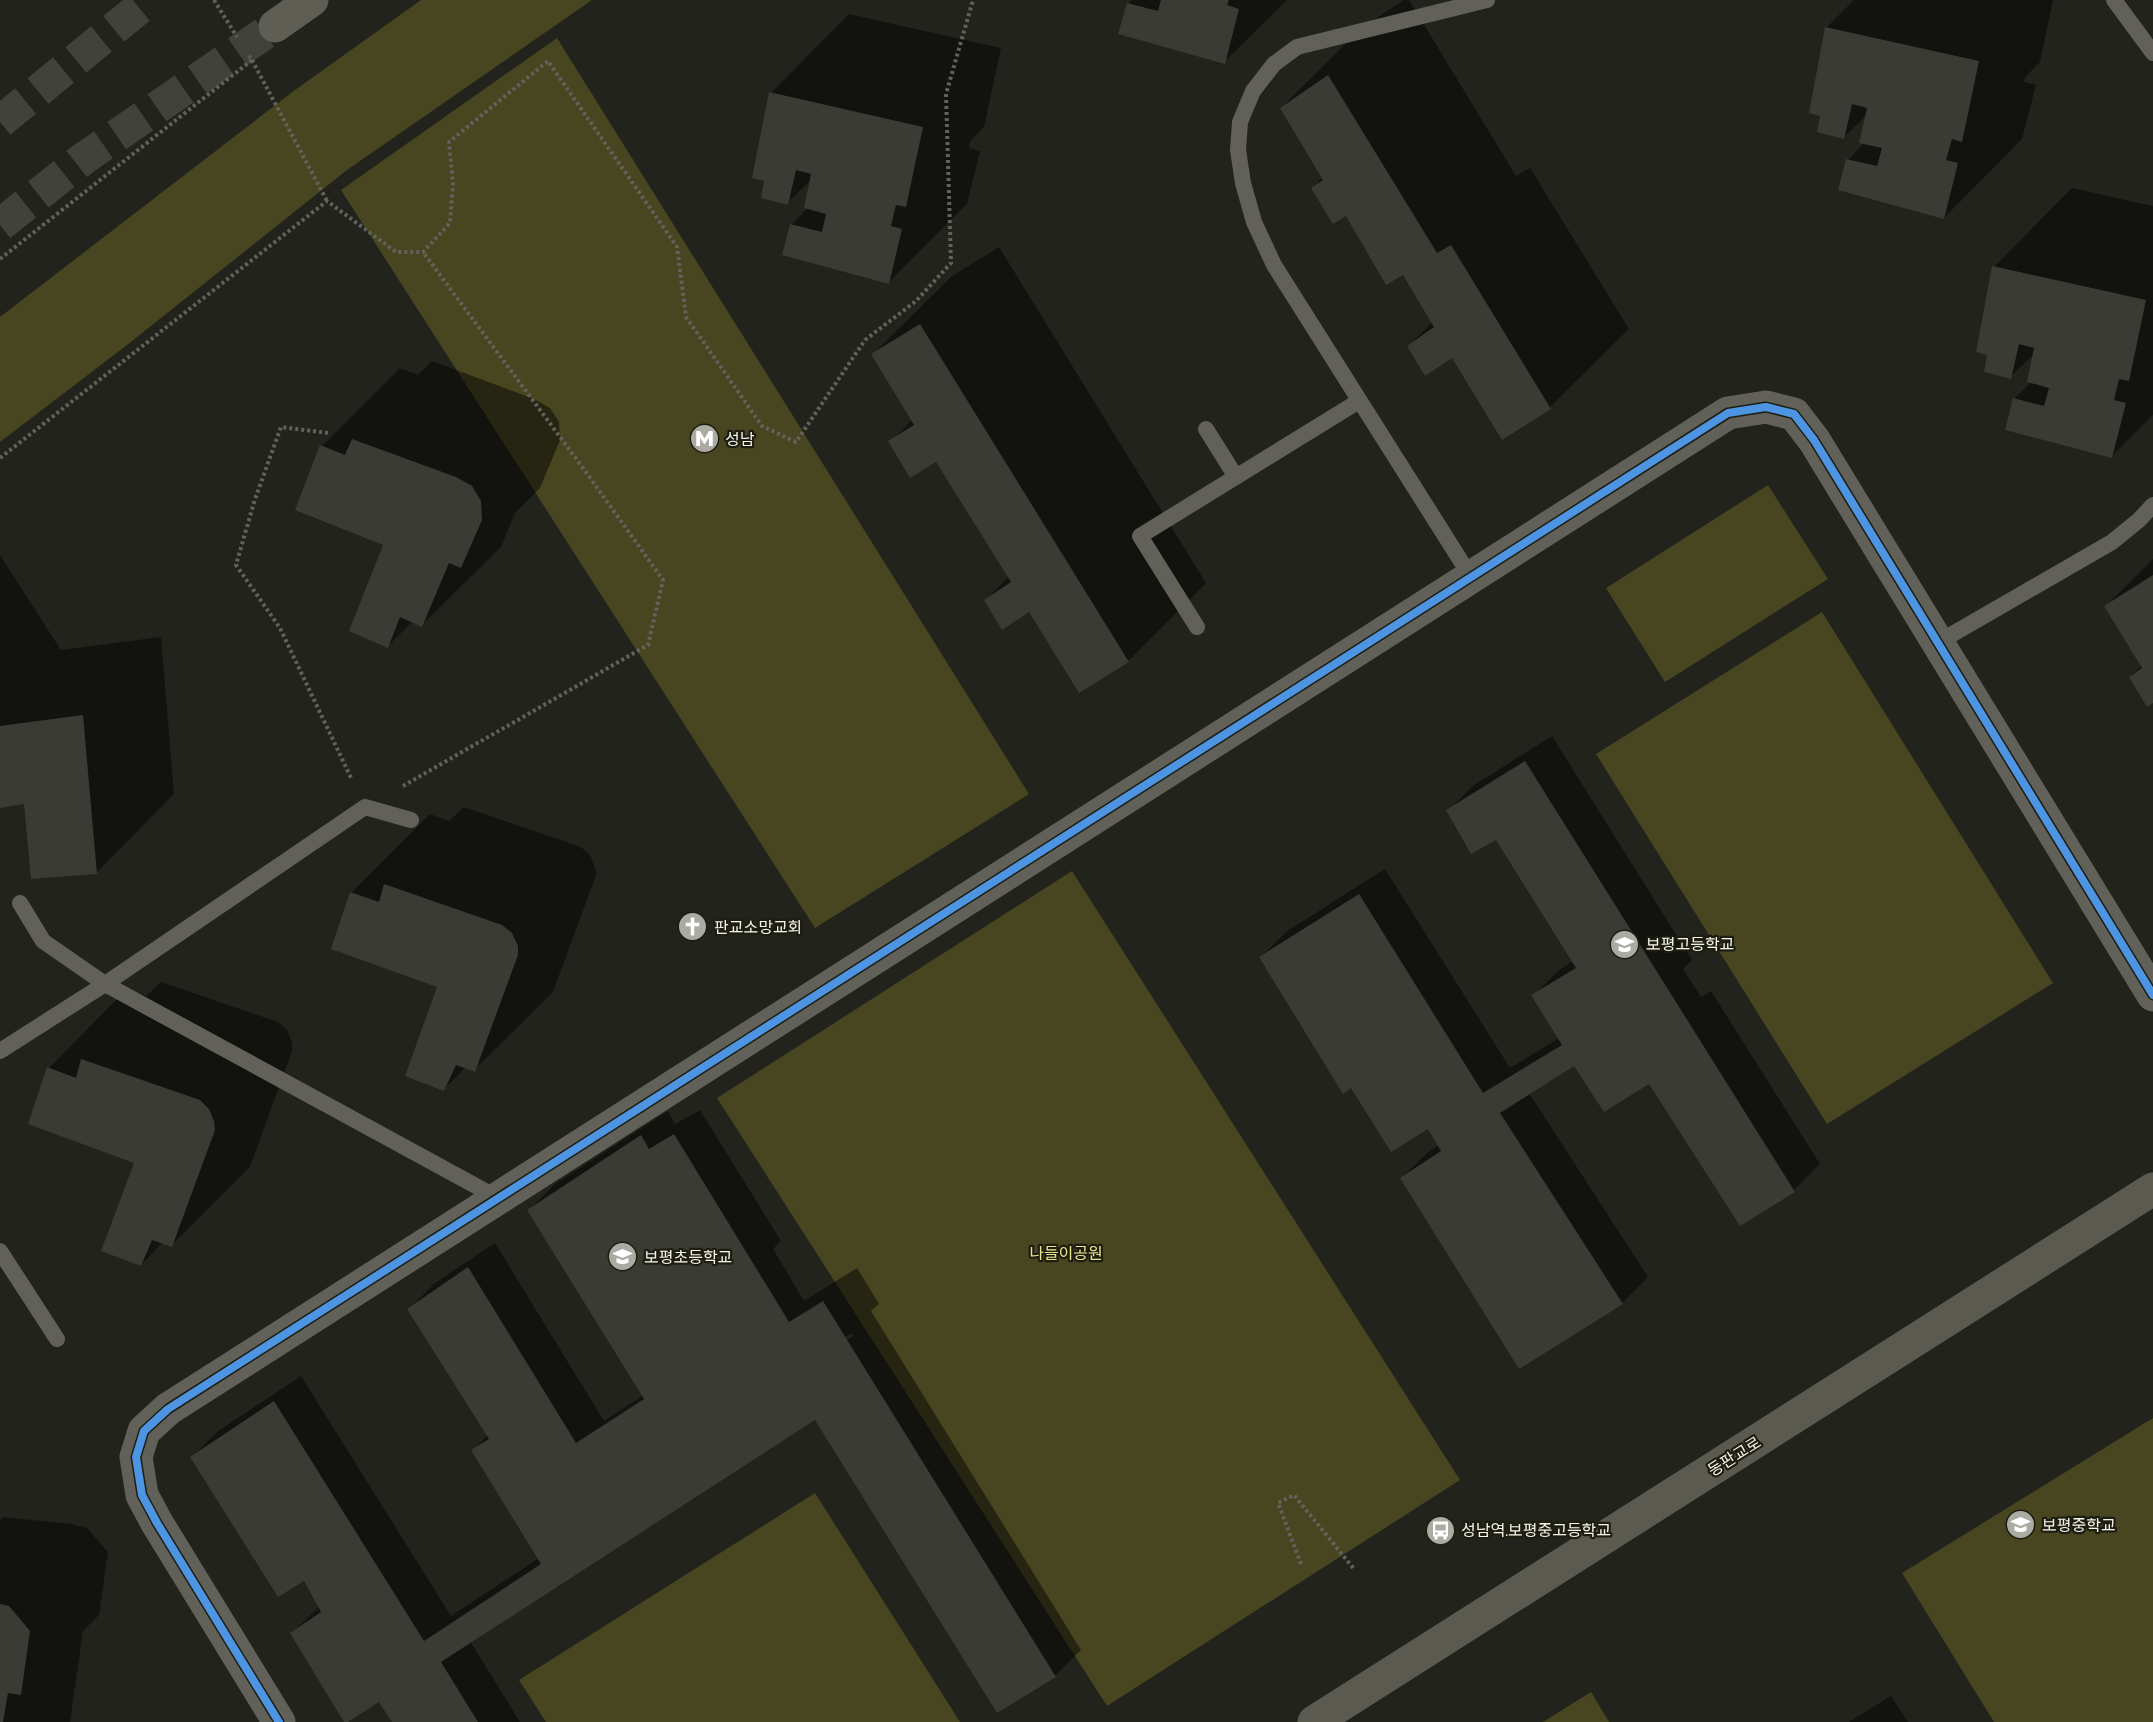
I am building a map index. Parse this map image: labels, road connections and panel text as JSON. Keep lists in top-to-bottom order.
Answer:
{
  "streets": {
    "main road": ["동판교로"]
  },
  "parks": ["나들이공원"],
  "places": {
    "metro station": ["성남"],
    "church": ["판교소망교회"],
    "school or university": ["보평고등학교", "보평초등학교", "보평중학교"],
    "bus stop": ["성남역.보평중고등학교"]
  }
}
